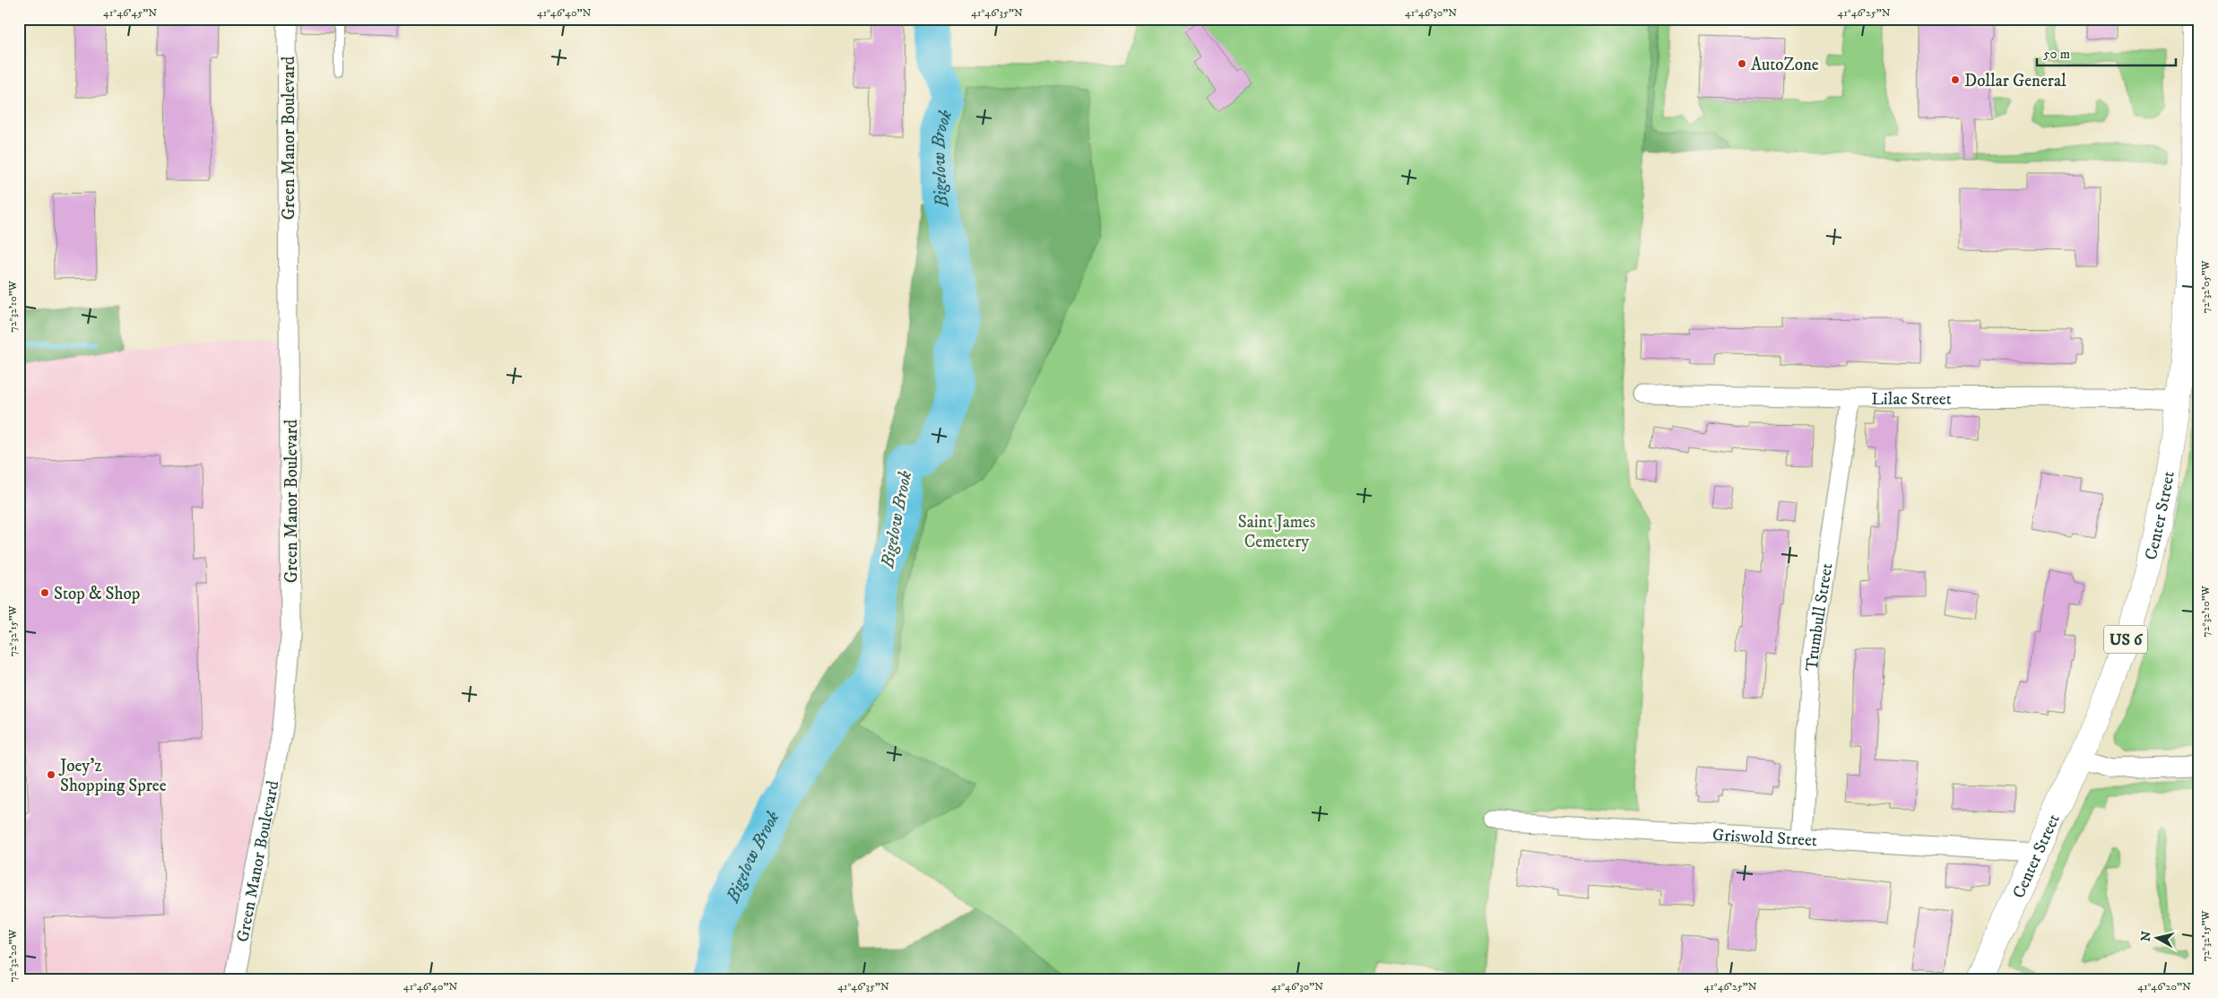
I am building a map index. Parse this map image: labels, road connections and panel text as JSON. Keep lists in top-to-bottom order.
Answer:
{
  "streets": {
    "main road": ["Center Street", "US 6"],
    "street": [
      "Green Manor Boulevard",
      "Lilac Street",
      "Trumbull Street",
      "Griswold Street"
    ]
  },
  "crossings": [
    ["Lilac Street", "Center Street"],
    ["Lilac Street", "Trumbull Street"],
    ["Center Street", "Griswold Street"],
    ["Trumbull Street", "Griswold Street"]
  ],
  "water": ["Bigelow Brook"],
  "parks": ["Saint James Cemetery"],
  "places": [
    "AutoZone",
    "Dollar General",
    "Stop & Shop",
    "Joey'z Shopping Spree"
  ],
  "scale_bar": "50 m",
  "north": "left",
  "coordinates": [
    "41°46'45\"N",
    "41°46'40\"N",
    "41°46'35\"N",
    "41°46'30\"N",
    "41°46'25\"N",
    "72°32'05\"W",
    "72°32'10\"W",
    "72°32'15\"W",
    "72°32'20\"W",
    "41°46'20\"N"
  ]
}
